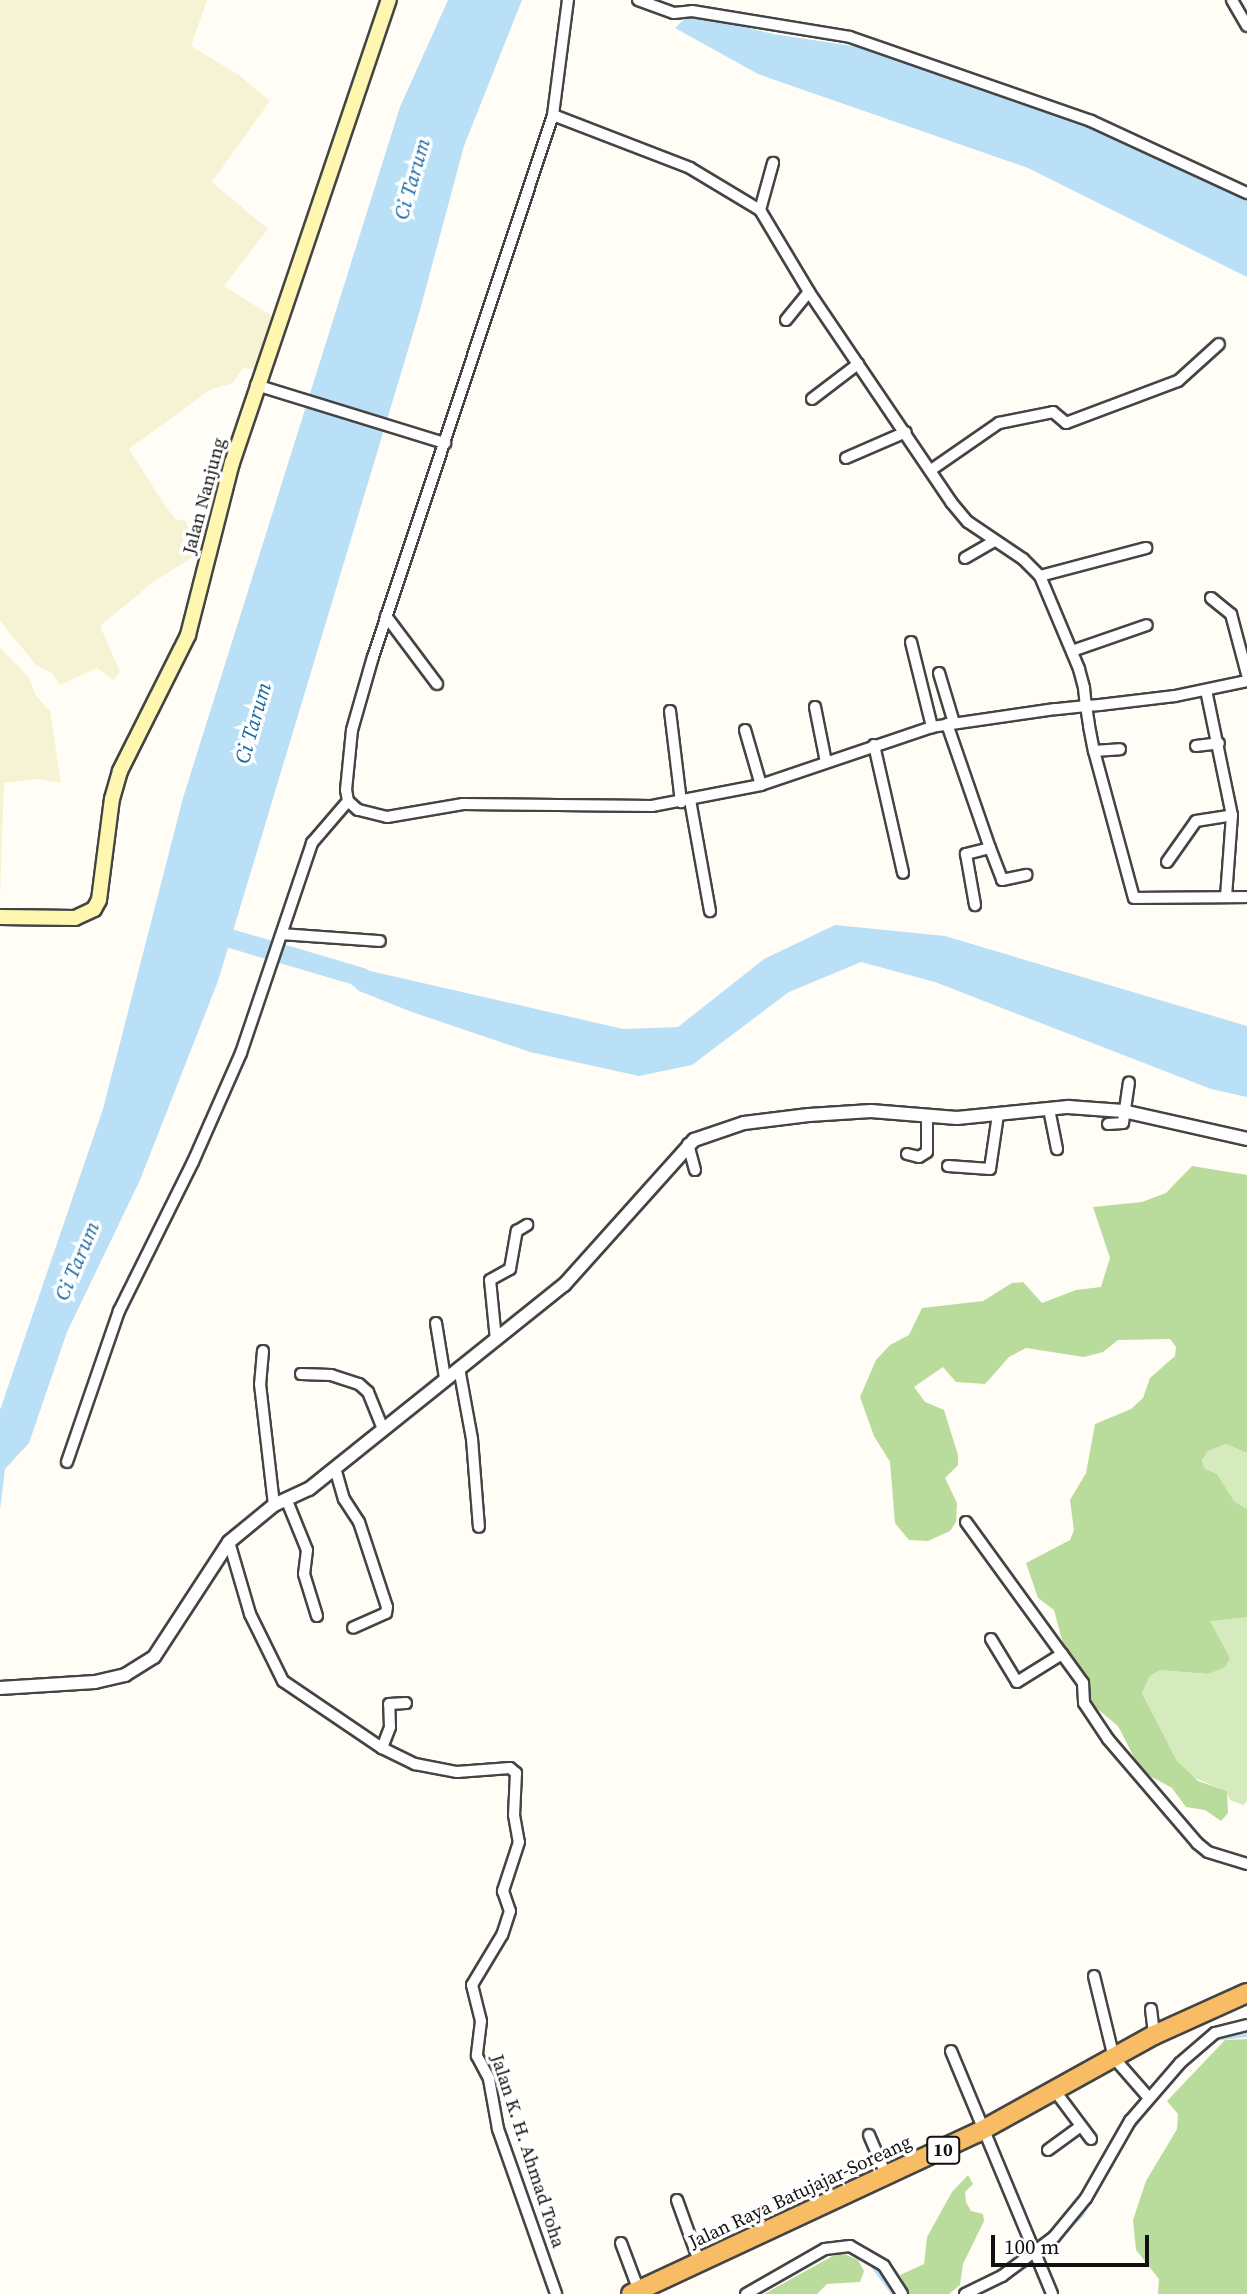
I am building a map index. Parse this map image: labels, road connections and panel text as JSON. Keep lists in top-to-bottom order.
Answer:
{
  "streets": {
    "highway": ["10", "Jalan Raya Batujajar-Soreang"],
    "main road": ["Jalan Nanjung"],
    "street": ["Jalan K. H. Ahmad Toha"]
  },
  "water": ["Ci Tarum"],
  "scale_bar": "100 m"
}
